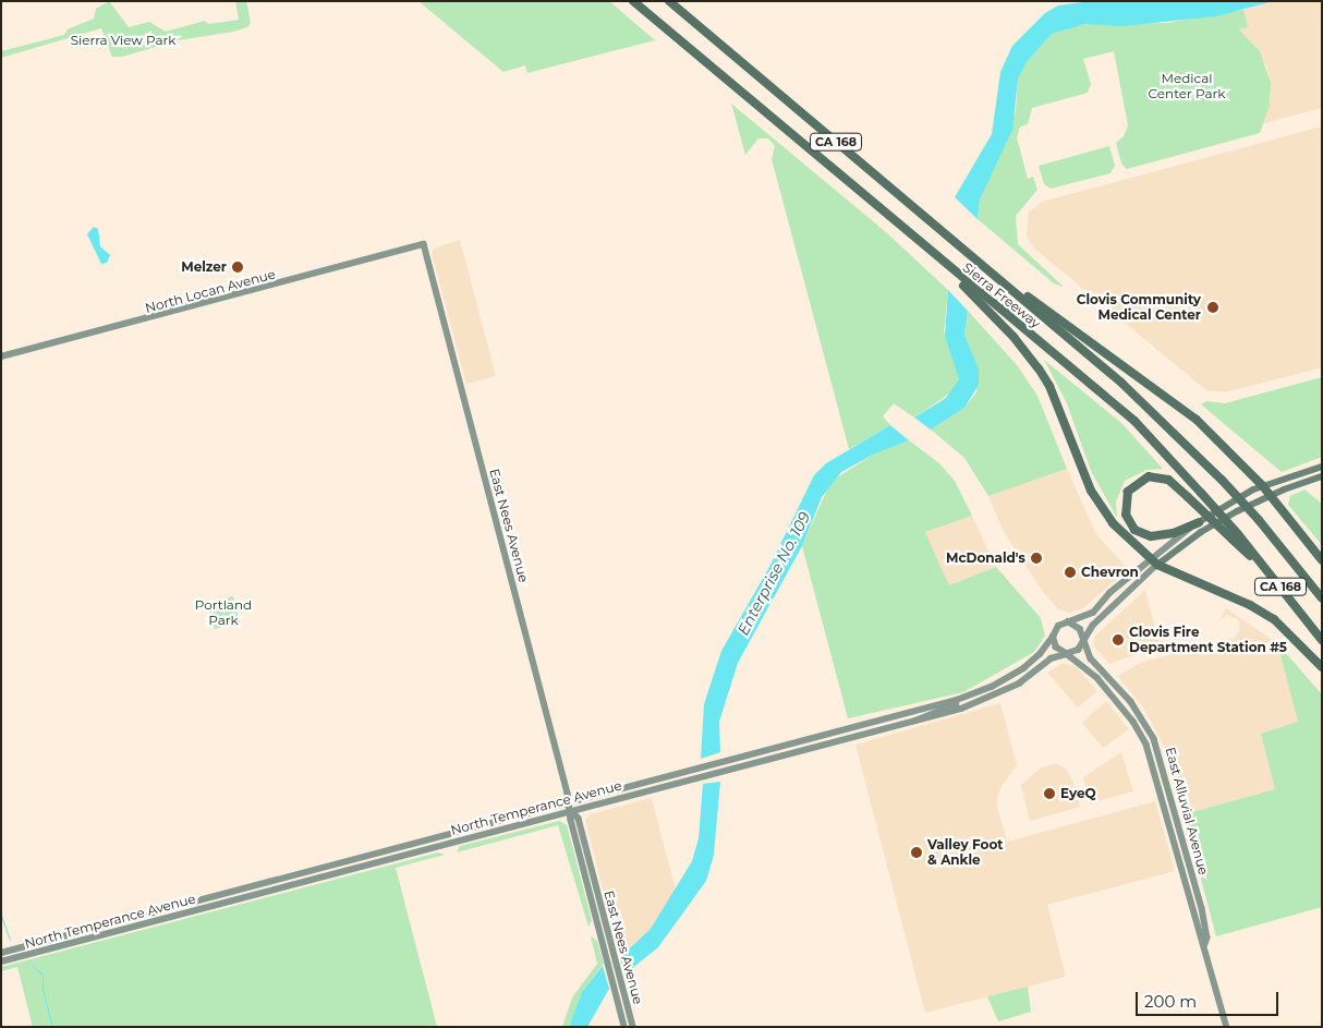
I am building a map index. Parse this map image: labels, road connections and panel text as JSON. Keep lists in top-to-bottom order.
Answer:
{
  "streets": {
    "highway": ["CA 168", "Sierra Freeway"],
    "main road": [
      "North Locan Avenue",
      "East Nees Avenue",
      "North Temperance Avenue",
      "East Alluvial Avenue"
    ]
  },
  "crossings": [
    ["CA 168", "Sierra Freeway"],
    ["North Locan Avenue", "East Nees Avenue"],
    ["East Nees Avenue", "North Temperance Avenue"],
    ["North Temperance Avenue", "East Alluvial Avenue"]
  ],
  "water": ["Enterprise No. 109"],
  "parks": ["Sierra View Park", "Medical Center Park", "Portland Park"],
  "places": [
    "Melzer",
    "Clovis Community Medical Center",
    "McDonald's",
    "Chevron",
    "Clovis Fire Department Station #5",
    "EyeQ",
    "Valley Foot & Ankle"
  ],
  "scale_bar": "200 m"
}
